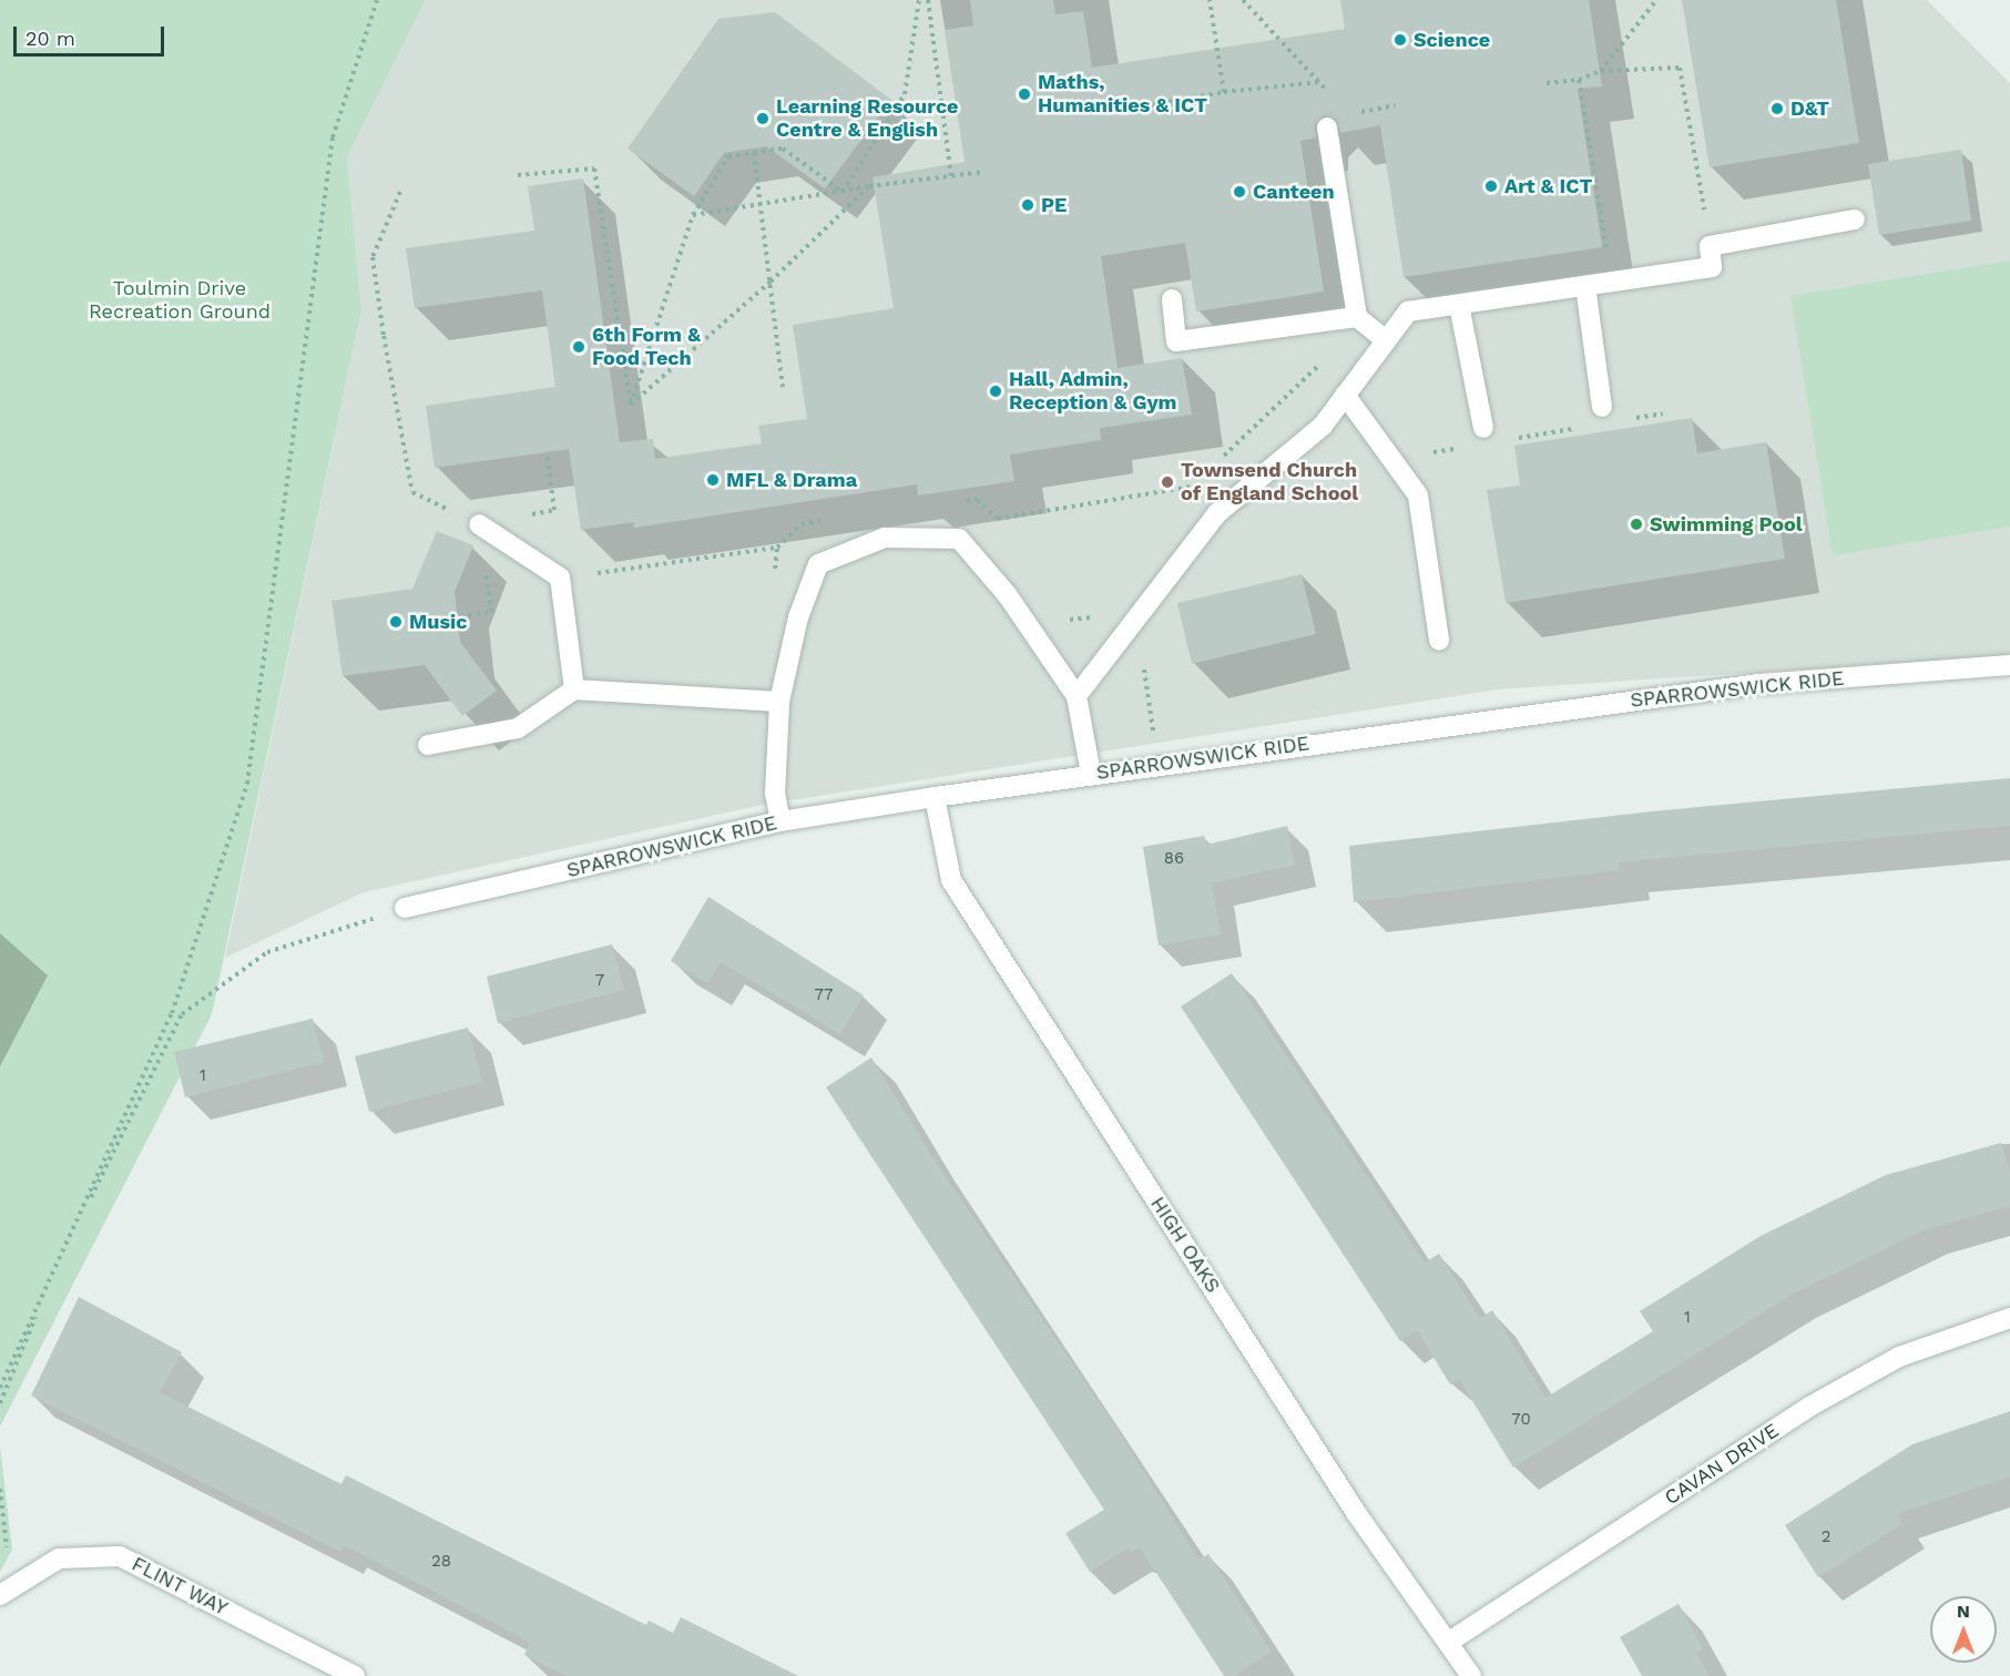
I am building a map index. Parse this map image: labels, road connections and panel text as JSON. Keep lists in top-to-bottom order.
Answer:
{
  "streets": {
    "street": [
      "SPARROWSWICK RIDE",
      "HIGH OAKS",
      "CAVAN DRIVE",
      "FLINT WAY"
    ]
  },
  "crossings": [
    ["SPARROWSWICK RIDE", "HIGH OAKS"],
    ["HIGH OAKS", "CAVAN DRIVE"]
  ],
  "parks": ["Toulmin Drive Recreation Ground"],
  "places": [
    "Science",
    "Maths, Humanities & ICT",
    "D&T",
    "Learning Resource Centre & English",
    "Art & ICT",
    "Canteen",
    "PE",
    "6th Form & Food Tech",
    "Hall, Admin, Reception & Gym",
    "MFL & Drama",
    "Townsend Church of England School",
    "Swimming Pool",
    "Music"
  ],
  "house_numbers": [
    "86",
    "7",
    "77",
    "1",
    "1",
    "70",
    "2",
    "28"
  ],
  "scale_bar": "20 m",
  "north": "top"
}
